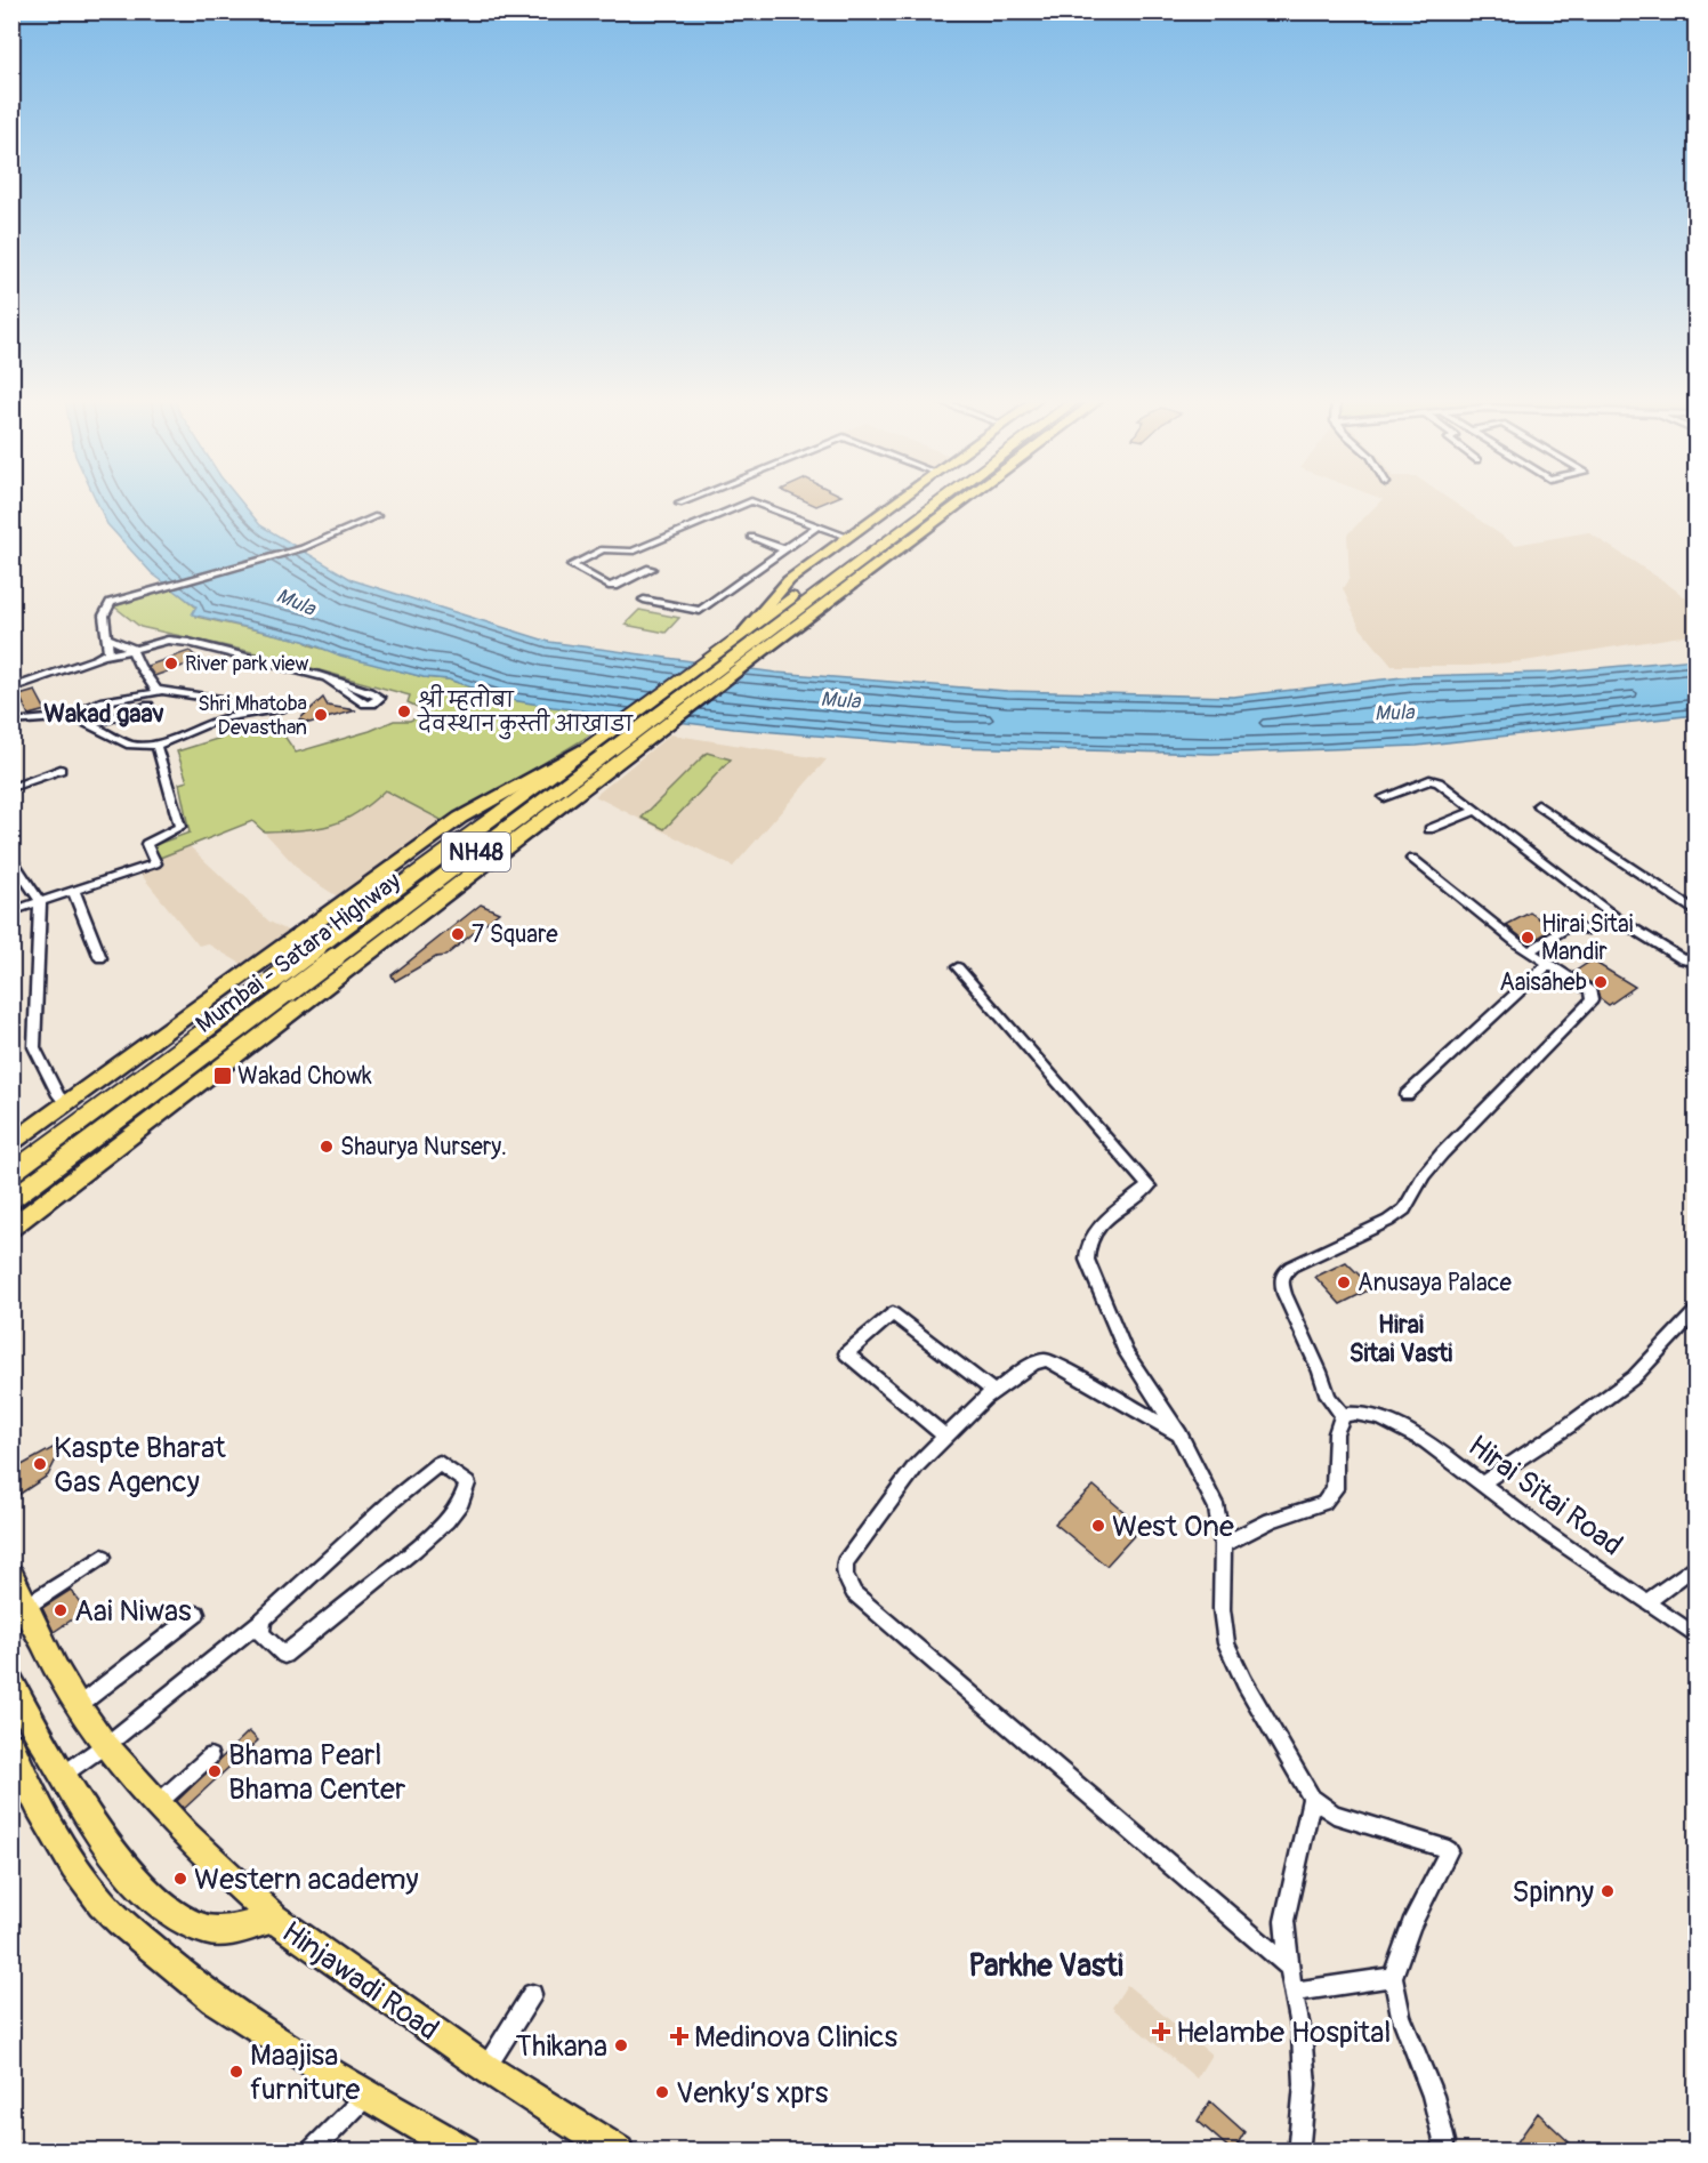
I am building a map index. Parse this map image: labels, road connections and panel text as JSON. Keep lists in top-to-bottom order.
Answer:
{
  "streets": {
    "highway": ["NH48", "Mumbai - Satara Highway"],
    "main road": ["Hinjawadi Road"],
    "street": ["Hirai Sitai Road"]
  },
  "crossings": [
    ["NH48", "Mumbai - Satara Highway"]
  ],
  "districts": ["Wakad gaav", "Hirai Sitai Vasti", "Parkhe Vasti"],
  "water": ["Mula"],
  "places": {
    "other": [
      "River park view",
      "श्री म्हतोबा देवस्थान कुस्ती आखाडा",
      "Shri Mhatoba Devasthan",
      "7 Square",
      "Hirai Sitai Mandir",
      "Aaisaheb",
      "Shaurya Nursery.",
      "Anusaya Palace",
      "Kaspte Bharat Gas Agency",
      "West One",
      "Aai Niwas",
      "Bhama Pearl Bhama Center",
      "Western academy",
      "Spinny",
      "Thikana",
      "Maajisa furniture",
      "Venky’s xprs"
    ],
    "transit": ["Wakad Chowk"],
    "health": ["Helambe Hospital", "Medinova Clinics"]
  }
}
